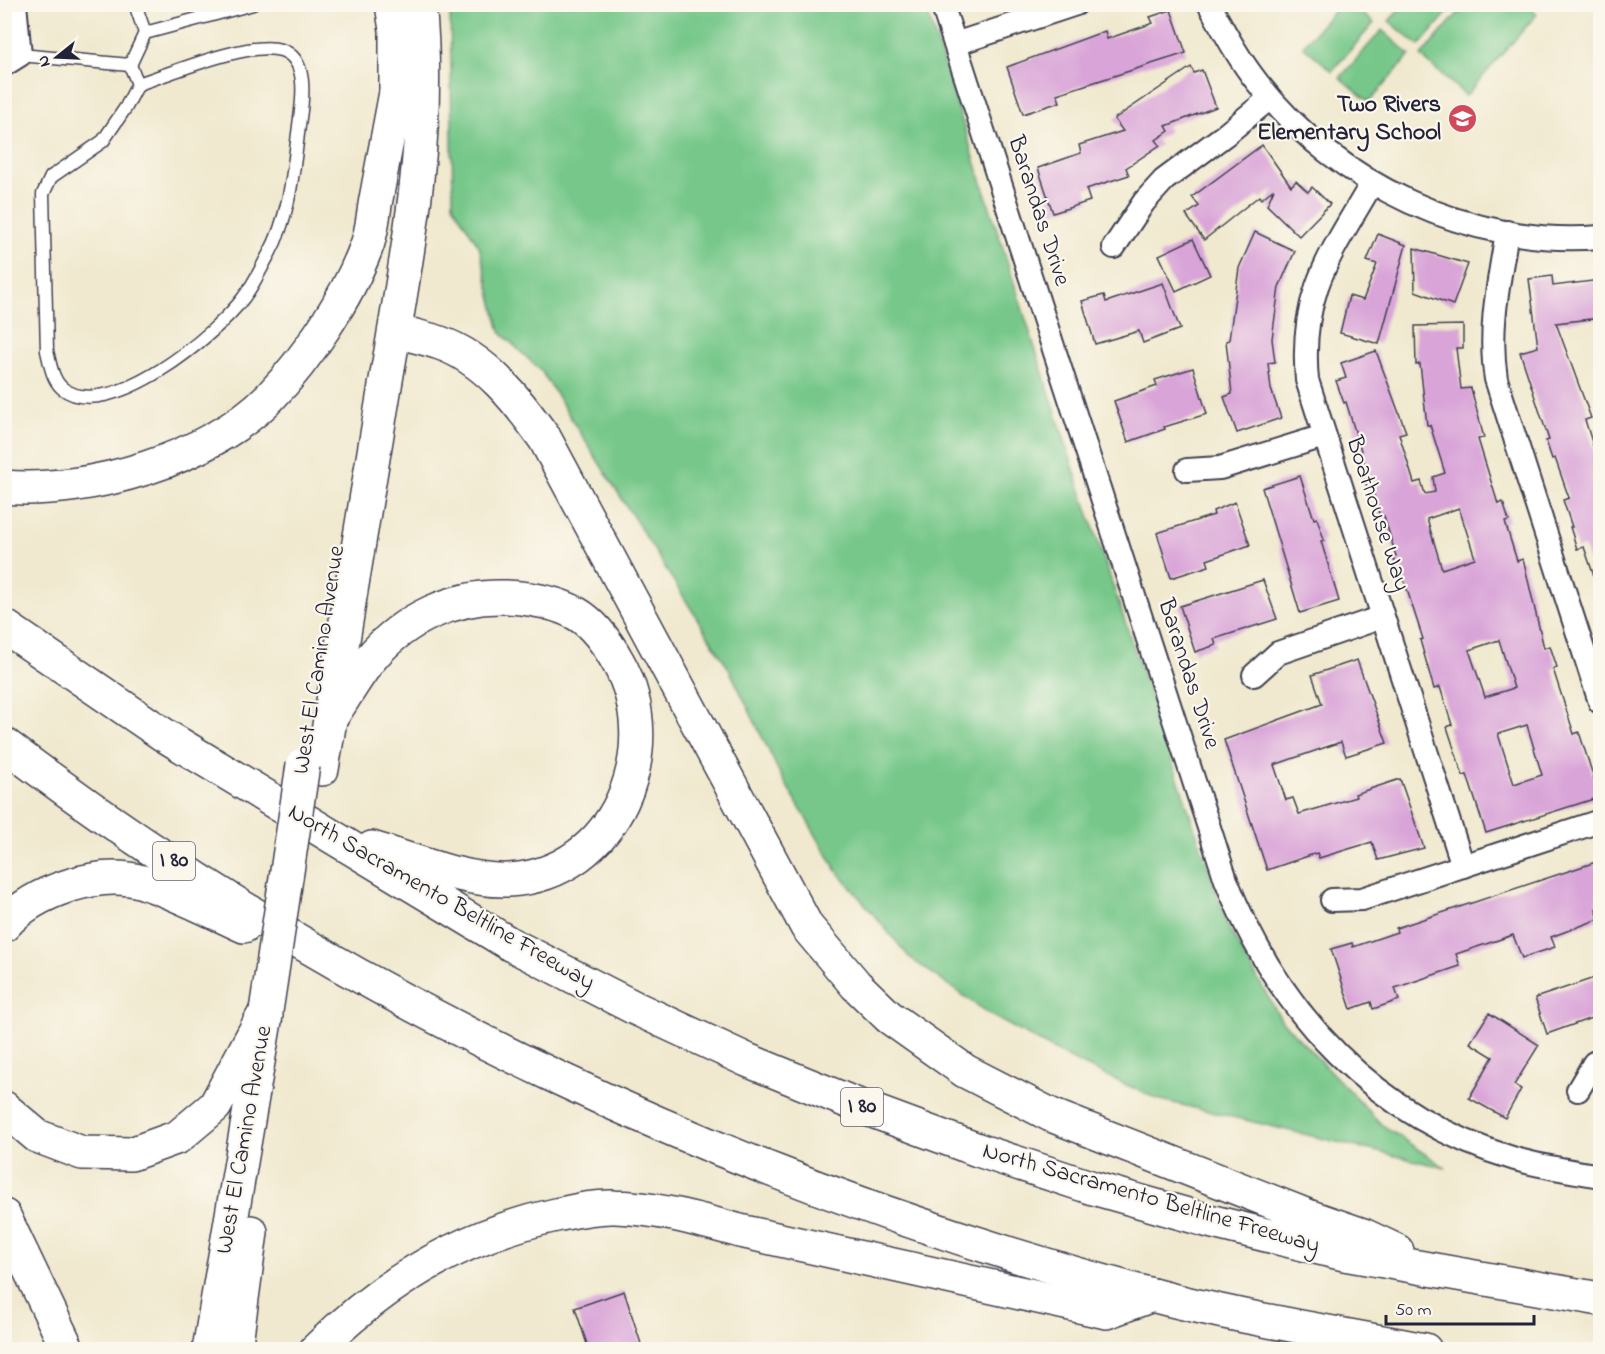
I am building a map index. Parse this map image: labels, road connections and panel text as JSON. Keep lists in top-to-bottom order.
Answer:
{
  "streets": {
    "main road": ["West El Camino Avenue", "I 80", "North Sacramento Beltline Freeway"],
    "street": ["Barandas Drive", "Boathouse Way"]
  },
  "places": {
    "school or university": ["Two Rivers Elementary School"]
  },
  "scale_bar": "50 m",
  "north": "left"
}
